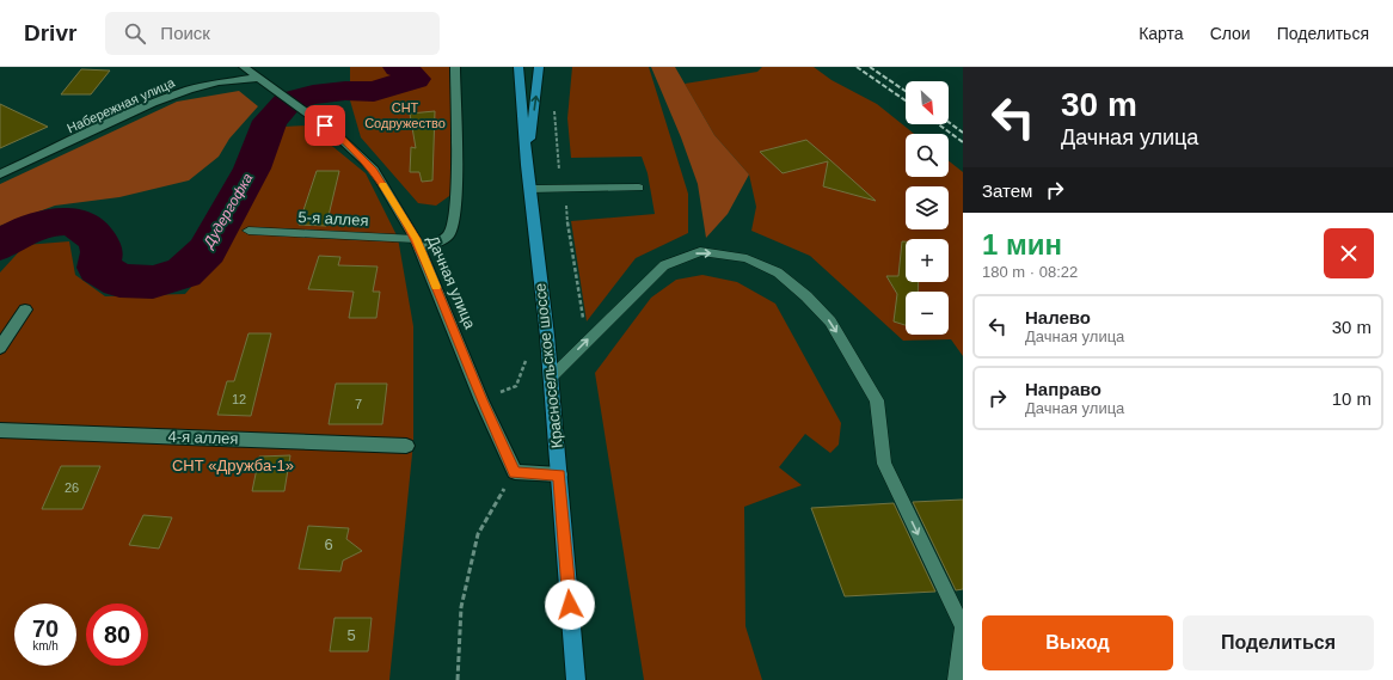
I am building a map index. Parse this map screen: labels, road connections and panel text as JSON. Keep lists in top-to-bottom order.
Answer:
{
  "streets": {
    "highway": ["Красносельское шоссе"],
    "street": ["Набережная улица", "Дачная улица", "4-я аллея"],
    "lane": ["5-я аллея"]
  },
  "crossings": [
    ["Набережная улица", "Дачная улица"],
    ["5-я аллея", "Дачная улица"]
  ],
  "water": ["Дудергофка"],
  "parks": ["СНТ Содружество", "СНТ «Дружба-1»"],
  "house_numbers": [
    "12",
    "7",
    "26",
    "6",
    "5"
  ],
  "north": "bottom right",
  "page": {
    "header": "Drivr",
    "search": "Поиск",
    "nav": ["Карта", "Слои", "Поделиться"],
    "turn": ["30 m", "Дачная улица"],
    "map_buttons": ["+", "−"],
    "then": "Затем",
    "heading": ["1 мин", "180 m · 08:22"],
    "list": [
      {
        "name": "Налево",
        "note": "Дачная улица",
        "value": "30 m"
      },
      {
        "name": "Направо",
        "note": "Дачная улица",
        "value": "10 m"
      }
    ],
    "speed": "70 km/h",
    "limit": "80",
    "buttons": ["Выход", "Поделиться"]
  }
}
